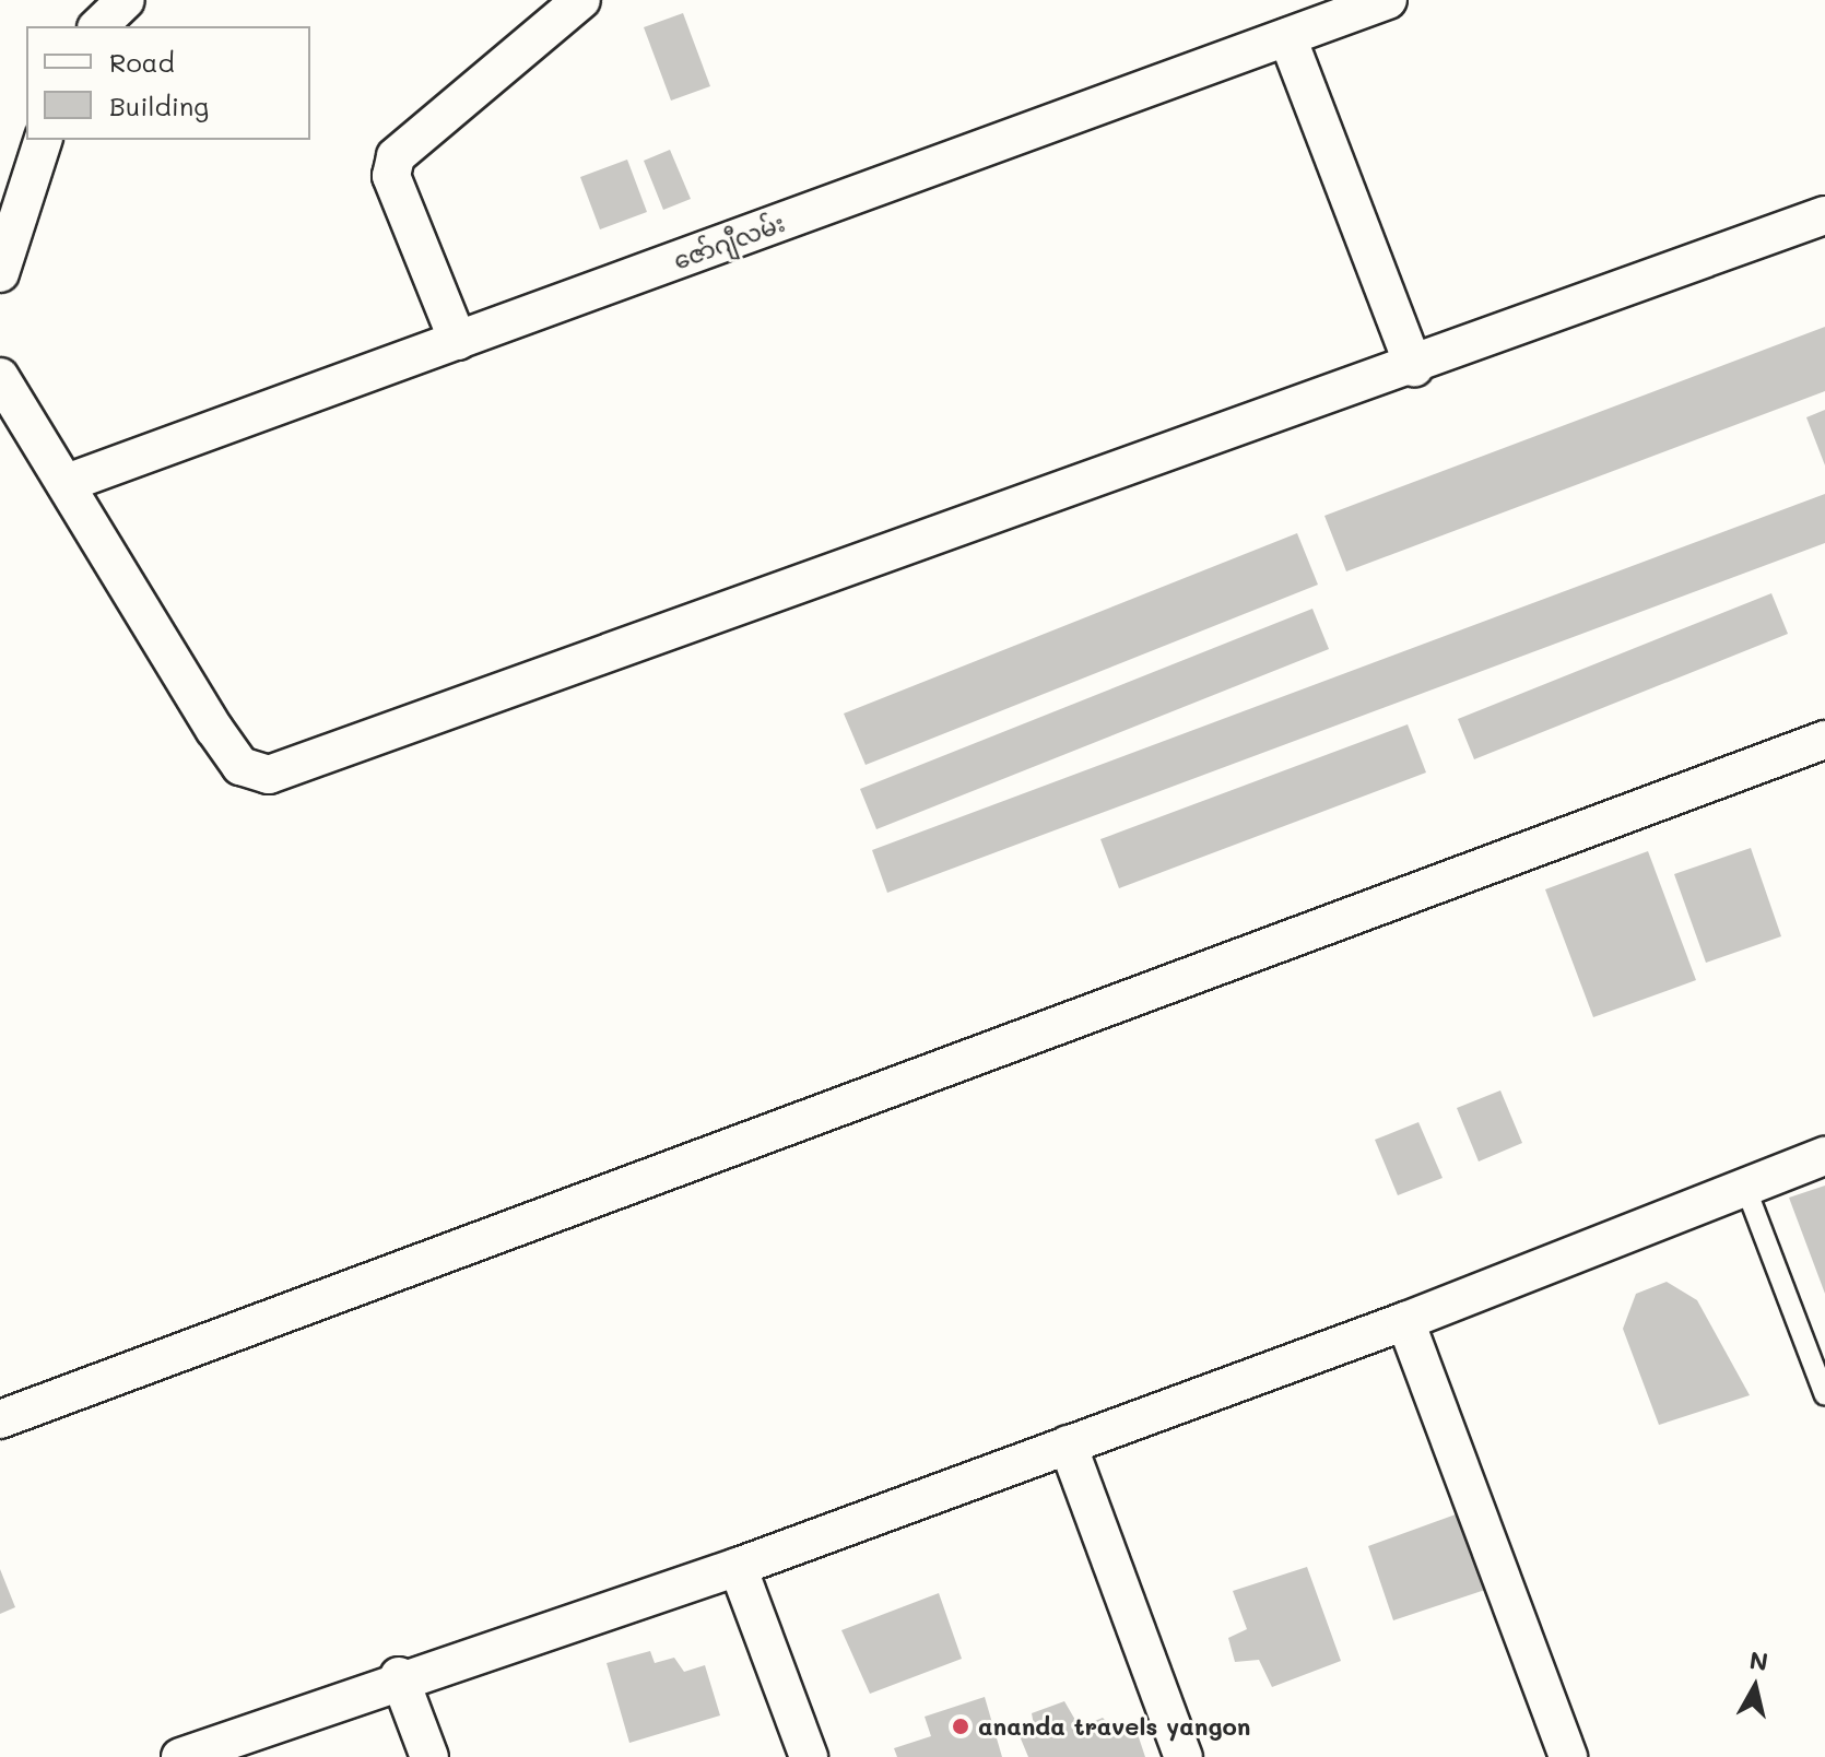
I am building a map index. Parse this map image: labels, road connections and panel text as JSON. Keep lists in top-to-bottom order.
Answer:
{
  "streets": {
    "street": ["ဇော်ဂျီလမ်း"]
  },
  "places": ["ananda travels yangon"],
  "legend": ["Road", "Building"],
  "north": "top"
}
